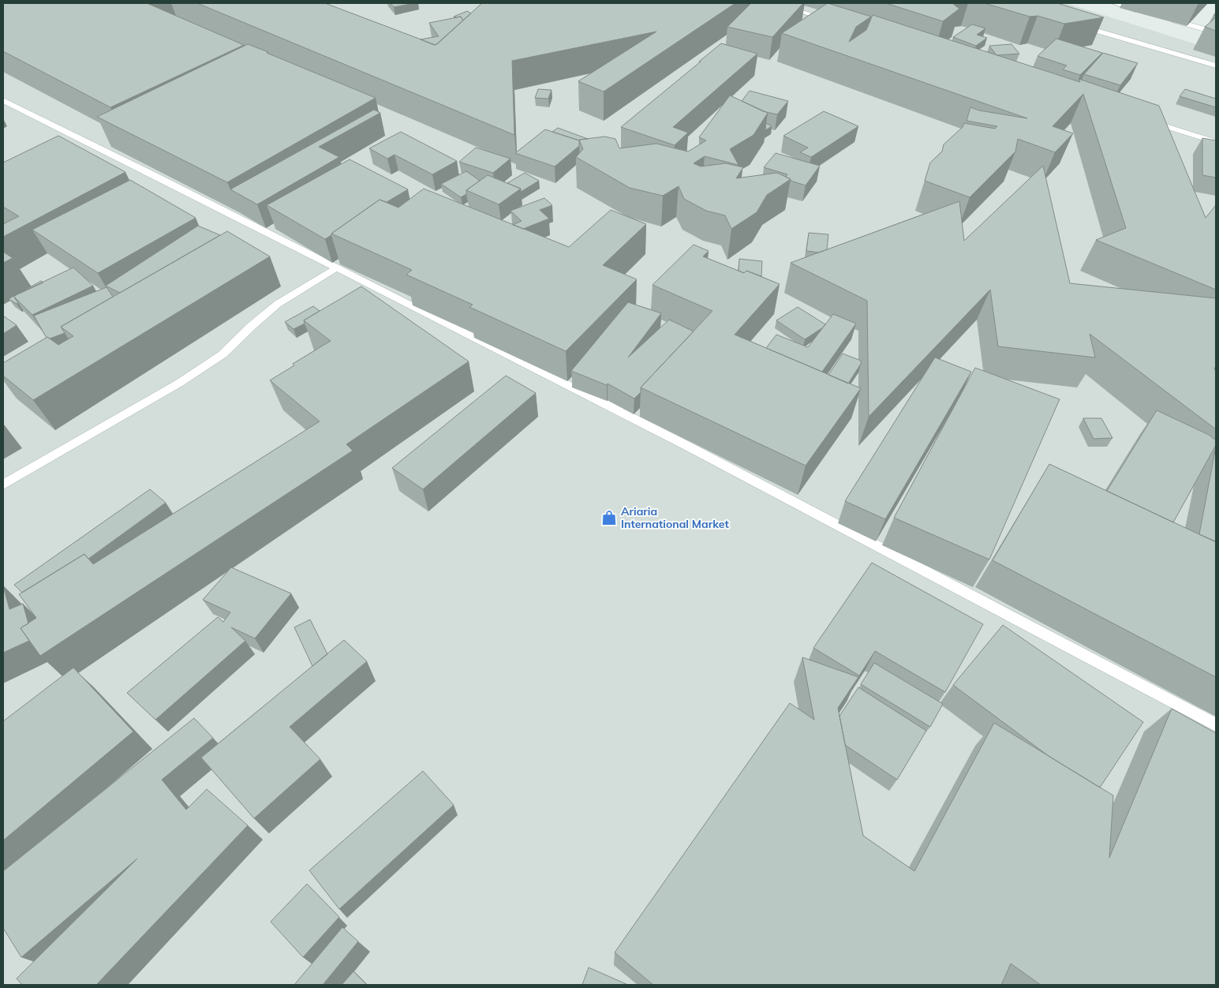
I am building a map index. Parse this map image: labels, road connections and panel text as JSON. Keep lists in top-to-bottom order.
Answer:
{
  "places": {
    "shop": ["Ariaria International Market"]
  }
}
